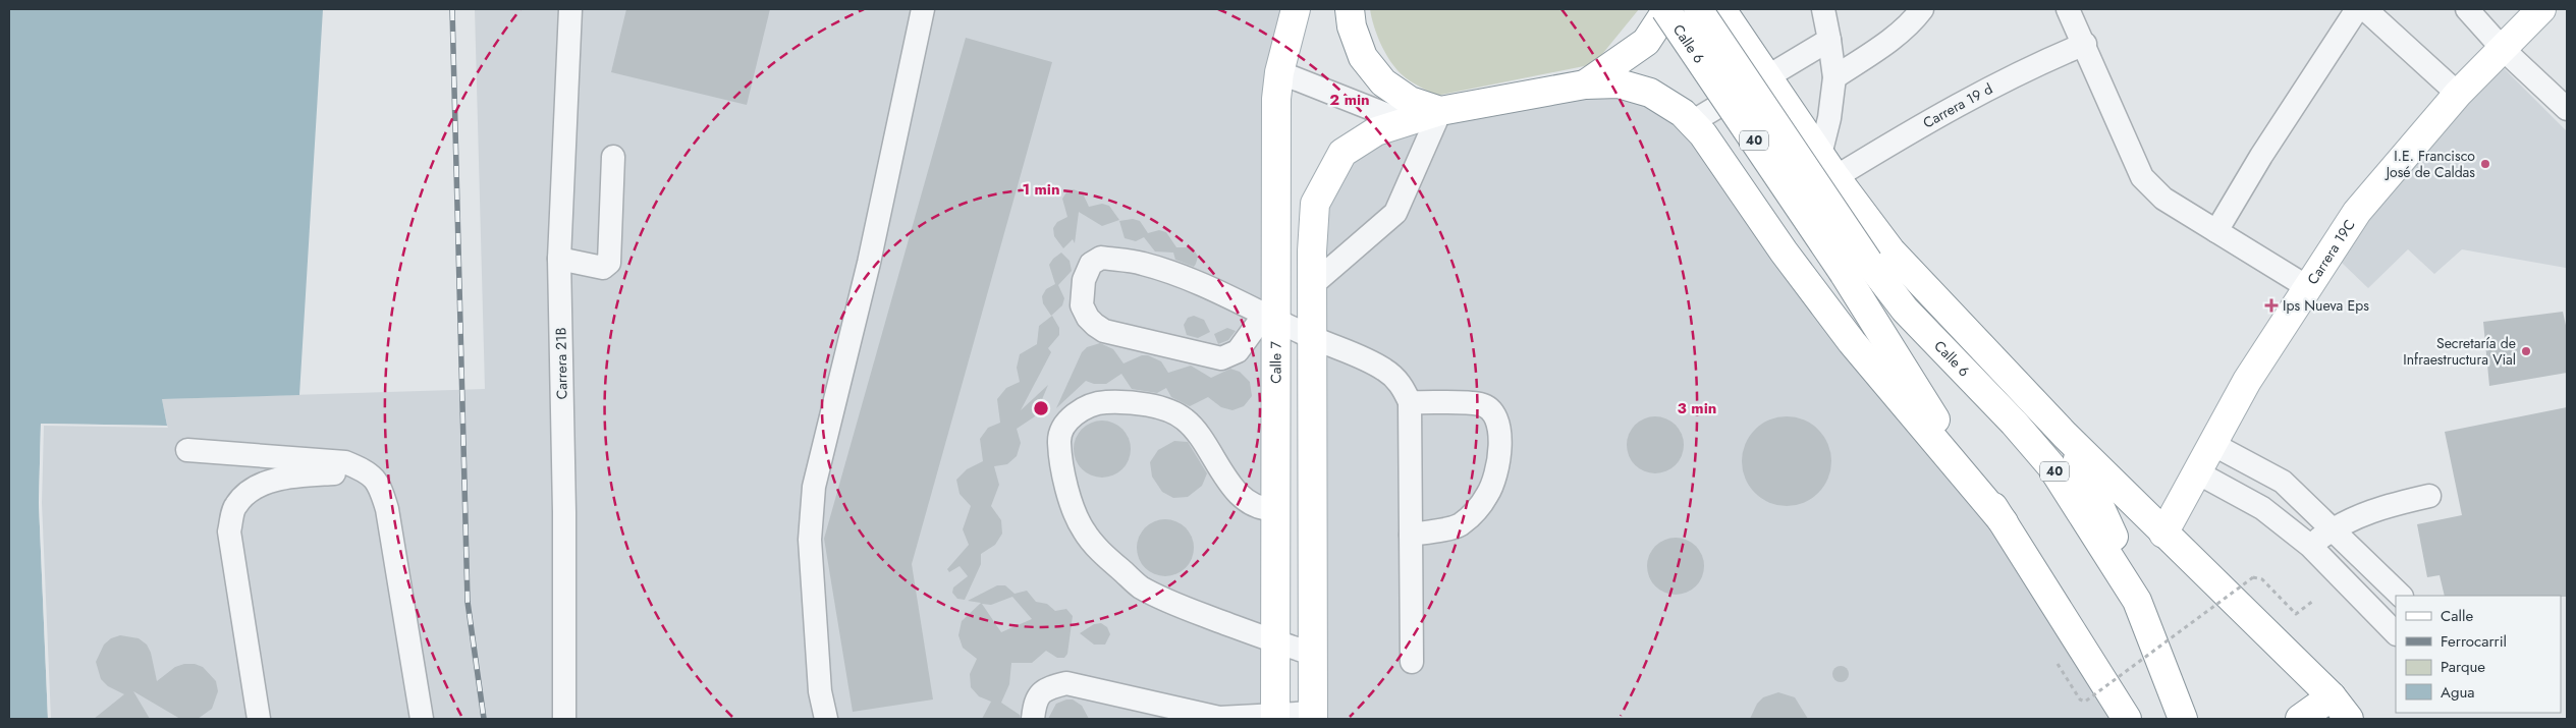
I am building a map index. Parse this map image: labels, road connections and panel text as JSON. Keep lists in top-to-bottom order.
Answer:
{
  "streets": {
    "main road": [
      "Calle 6",
      "40",
      "Carrera 19C",
      "Calle 7"
    ],
    "street": ["Carrera 19 d", "Carrera 21B"]
  },
  "places": {
    "other": ["I.E. Francisco José de Caldas", "Secretaría de Infraestructura Vial"],
    "health": ["Ips Nueva Eps"]
  },
  "legend": [
    "Calle",
    "Ferrocarril",
    "Parque",
    "Agua"
  ],
  "rings": ["2 min", "1 min", "3 min"]
}
